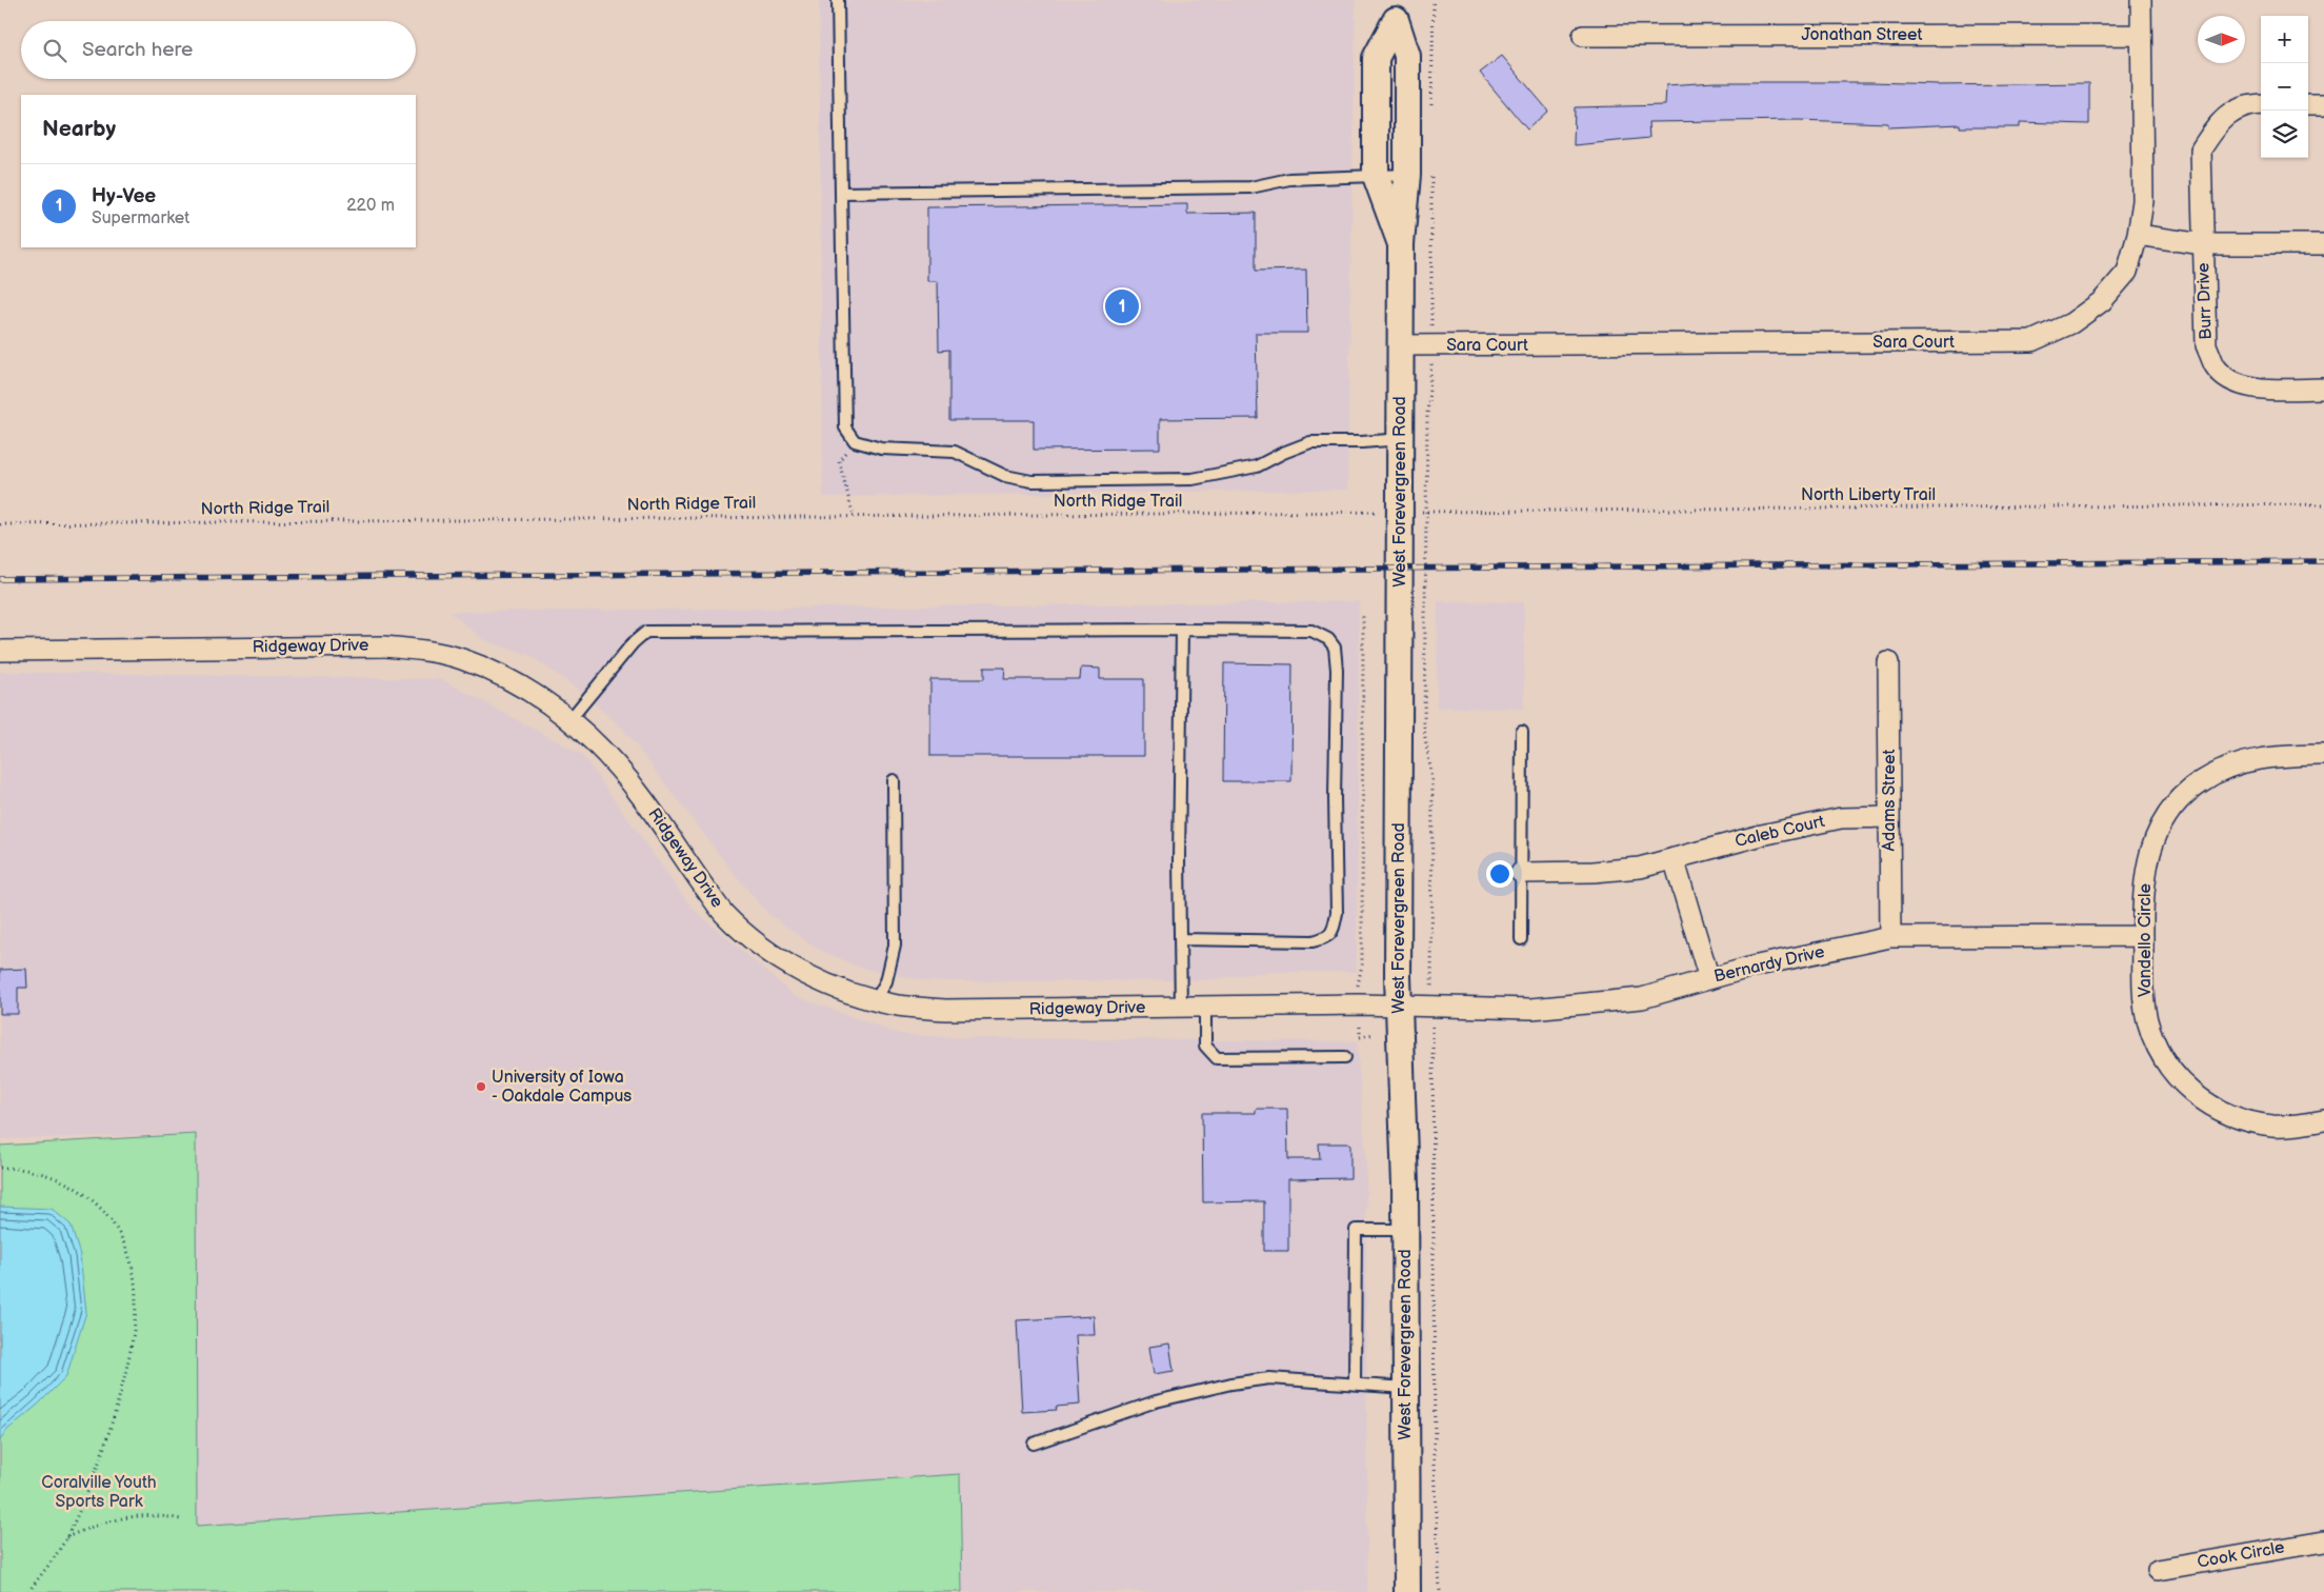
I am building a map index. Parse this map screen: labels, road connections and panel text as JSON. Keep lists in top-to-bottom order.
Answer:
{
  "streets": {
    "street": [
      "Jonathan Street",
      "Burr Drive",
      "Sara Court",
      "West Forevergreen Road",
      "Ridgeway Drive",
      "Adams Street",
      "Caleb Court",
      "Vandello Circle",
      "Bernardy Drive",
      "Cook Circle"
    ],
    "path": ["North Liberty Trail", "North Ridge Trail"]
  },
  "crossings": [
    ["Jonathan Street", "Sara Court"],
    ["Burr Drive", "Sara Court"],
    ["Sara Court", "West Forevergreen Road"],
    ["West Forevergreen Road", "Ridgeway Drive"],
    ["West Forevergreen Road", "Bernardy Drive"],
    ["Ridgeway Drive", "Bernardy Drive"],
    ["Adams Street", "Caleb Court"],
    ["Adams Street", "Bernardy Drive"],
    ["Vandello Circle", "Bernardy Drive"]
  ],
  "parks": ["Coralville Youth Sports Park"],
  "places": ["University of Iowa - Oakdale Campus"],
  "north": "right",
  "page": {
    "map_buttons": ["+", "−"],
    "search": "Search here",
    "heading": "Nearby",
    "list": [
      {
        "mark": "1",
        "name": "Hy-Vee",
        "note": "Supermarket",
        "value": "220 m"
      }
    ],
    "pins": "1"
  }
}
